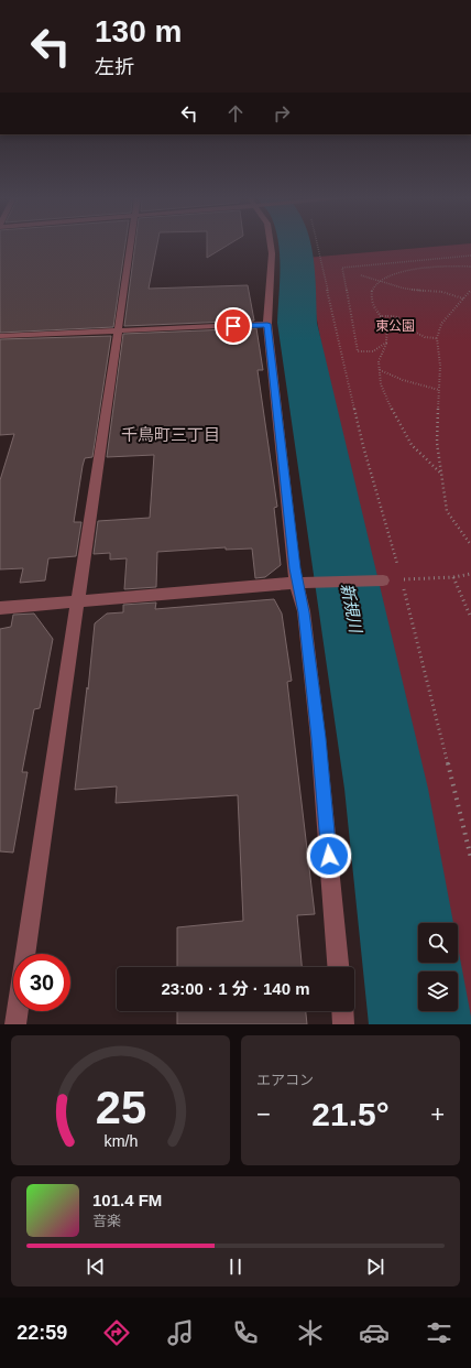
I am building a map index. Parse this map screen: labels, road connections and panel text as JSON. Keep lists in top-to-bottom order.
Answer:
{
  "districts": ["千鳥町三丁目"],
  "water": ["新規川"],
  "parks": ["東公園"],
  "page": {
    "turn": ["130 m", "左折"],
    "limit": "30",
    "trip": "23:00 · 1 分 · 140 m",
    "tile": "エアコン",
    "heat": ["−", "21.5°", "+"],
    "song": ["101.4 FM", "音楽"],
    "tabs": "22:59",
    "gauge": ["25", "km/h"]
  }
}
